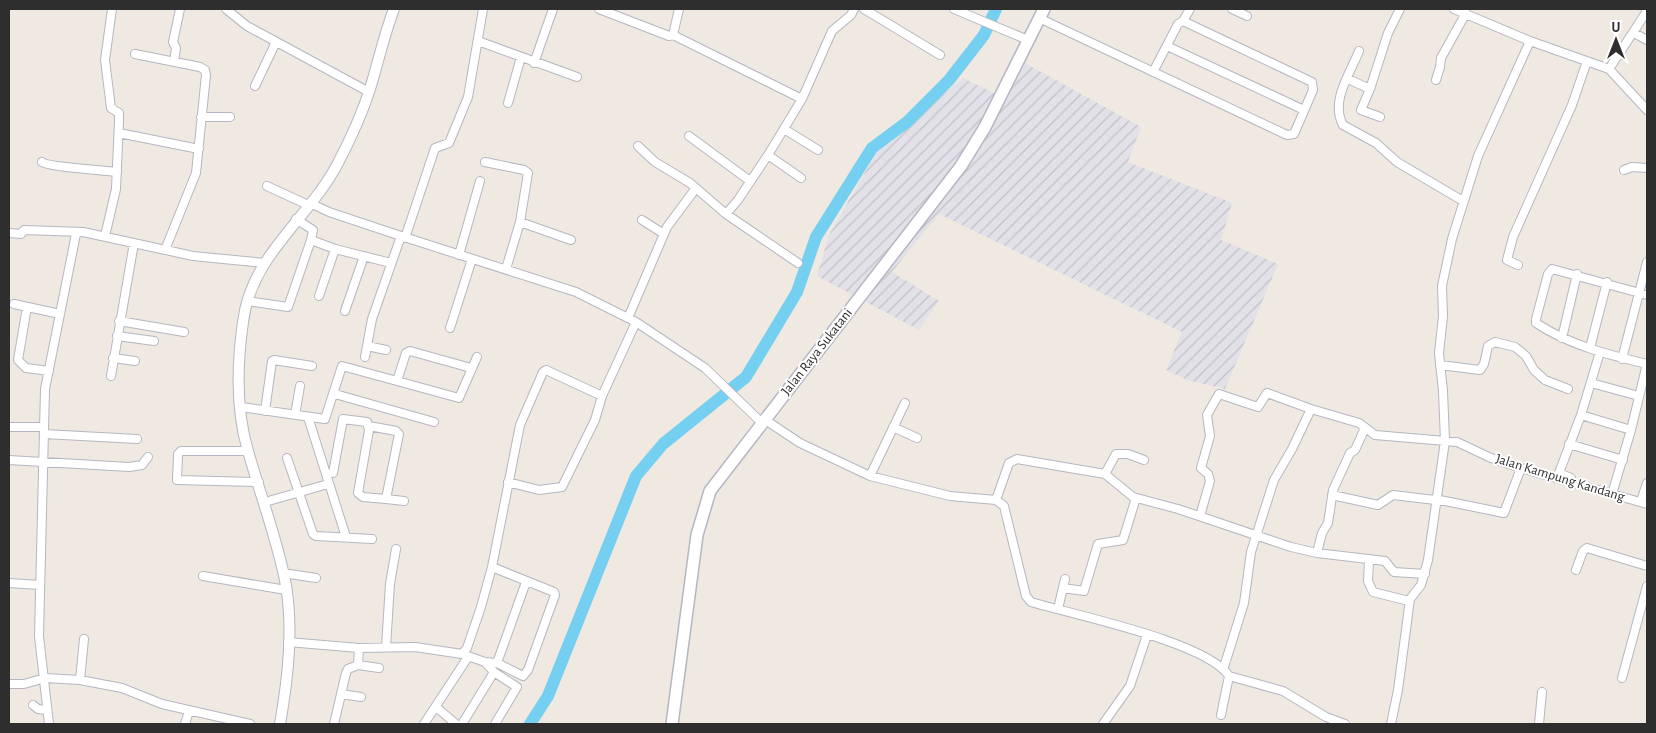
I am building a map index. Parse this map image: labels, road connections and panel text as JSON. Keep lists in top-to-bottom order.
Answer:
{
  "streets": {
    "main road": ["Jalan Raya Sukatani"],
    "street": ["Jalan Kampung Kandang"]
  },
  "north": "top"
}
